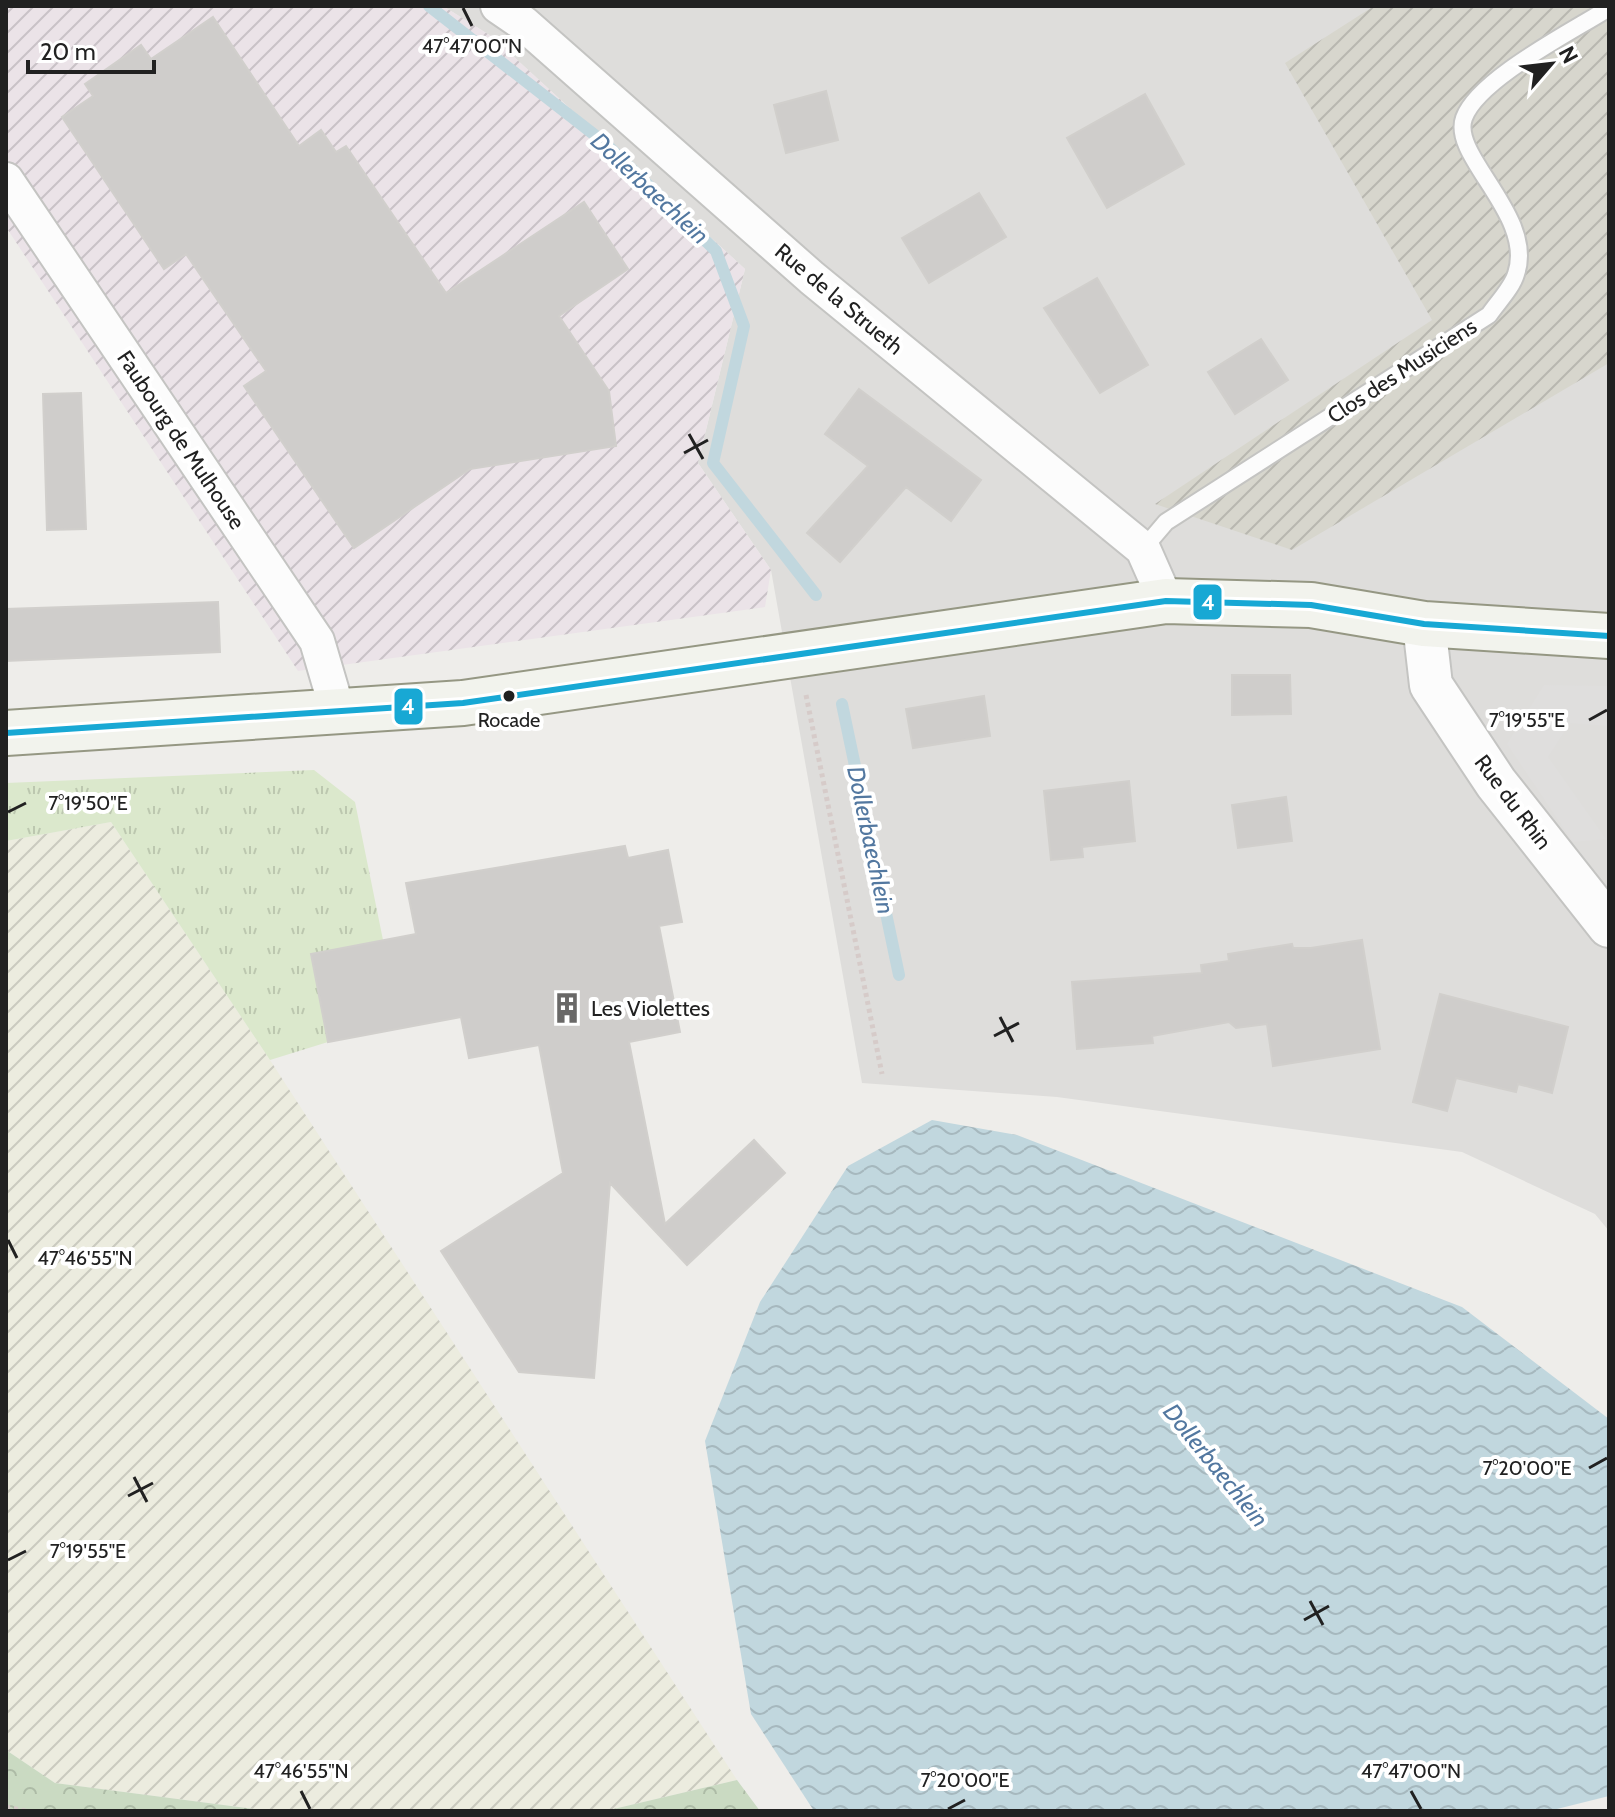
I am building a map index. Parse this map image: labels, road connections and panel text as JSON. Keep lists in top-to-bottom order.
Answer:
{
  "streets": {
    "street": ["Rue de la Strueth", "Faubourg de Mulhouse", "Rue du Rhin"],
    "lane": ["Clos des Musiciens"]
  },
  "crossings": [
    ["Rue de la Strueth", "Clos des Musiciens"]
  ],
  "water": ["Dollerbaechlein"],
  "places": {
    "other": ["Rocade"],
    "building": ["Les Violettes"]
  },
  "lines": ["transit line 4"],
  "scale_bar": "20 m",
  "north": "top right",
  "coordinates": [
    "47°47'00\"N",
    "7°19'55\"E",
    "7°19'50\"E",
    "47°46'55\"N",
    "7°20'00\"E"
  ]
}
